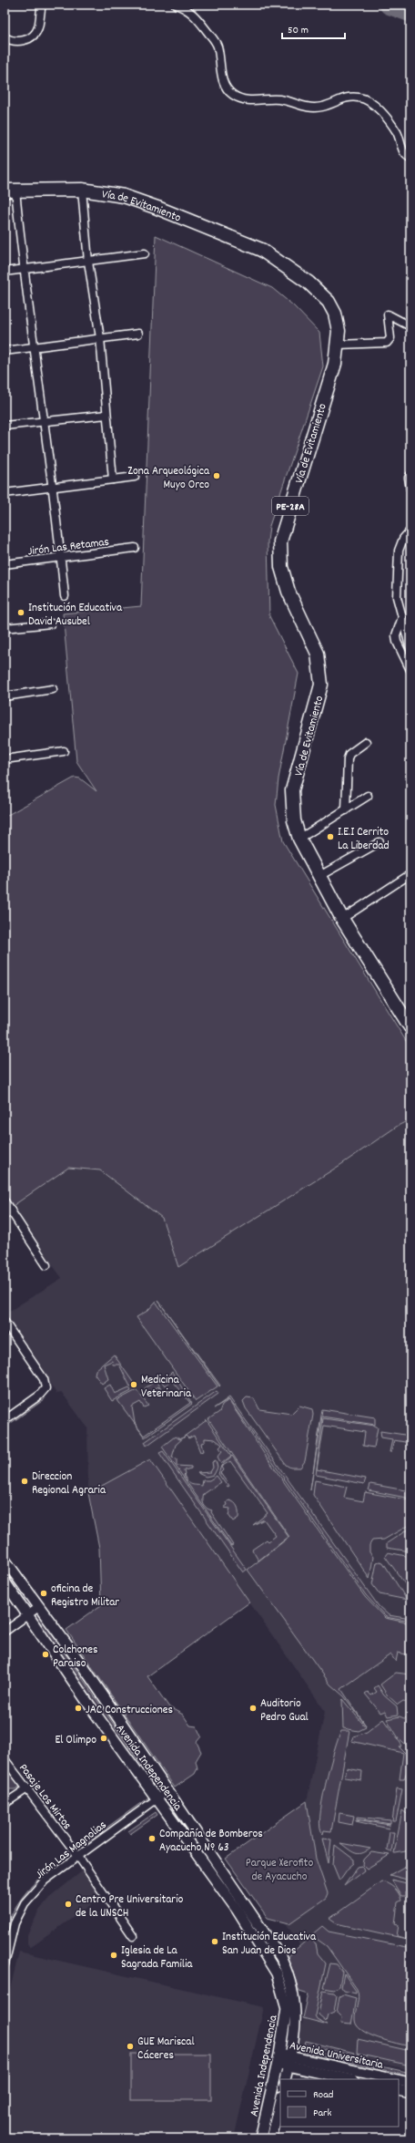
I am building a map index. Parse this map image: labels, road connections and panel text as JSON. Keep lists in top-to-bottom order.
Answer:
{
  "streets": {
    "highway": ["Vía de Evitamiento", "PE-28A"],
    "street": [
      "Jirón Las Retamas",
      "Avenida Independencia",
      "Pasaje Los Mirtos",
      "Jirón Las Magnolias",
      "Avenida Universitaria"
    ]
  },
  "crossings": [
    ["Avenida Independencia", "Jirón Las Magnolias"],
    ["Avenida Independencia", "Avenida Universitaria"],
    ["Pasaje Los Mirtos", "Jirón Las Magnolias"]
  ],
  "parks": ["Parque Xerofito de Ayacucho"],
  "places": [
    "Zona Arqueológica Muyo Orco",
    "Institución Educativa David Ausubel",
    "I.E.I Cerrito La Liberdad",
    "Medicina Veterinaria",
    "Direccion Regional Agraria",
    "oficina de Registro Militar",
    "Colchones Paraiso",
    "JAC Construcciones",
    "Auditorio Pedro Gual",
    "El Olimpo",
    "Compañía de Bomberos Ayacucho Nº 63",
    "Centro Pre Universitario de la UNSCH",
    "Institución Educativa San Juan de Dios",
    "Iglesia de La Sagrada Familia",
    "GUE Mariscal Cáceres"
  ],
  "legend": ["Road", "Park"],
  "scale_bar": "50 m"
}
